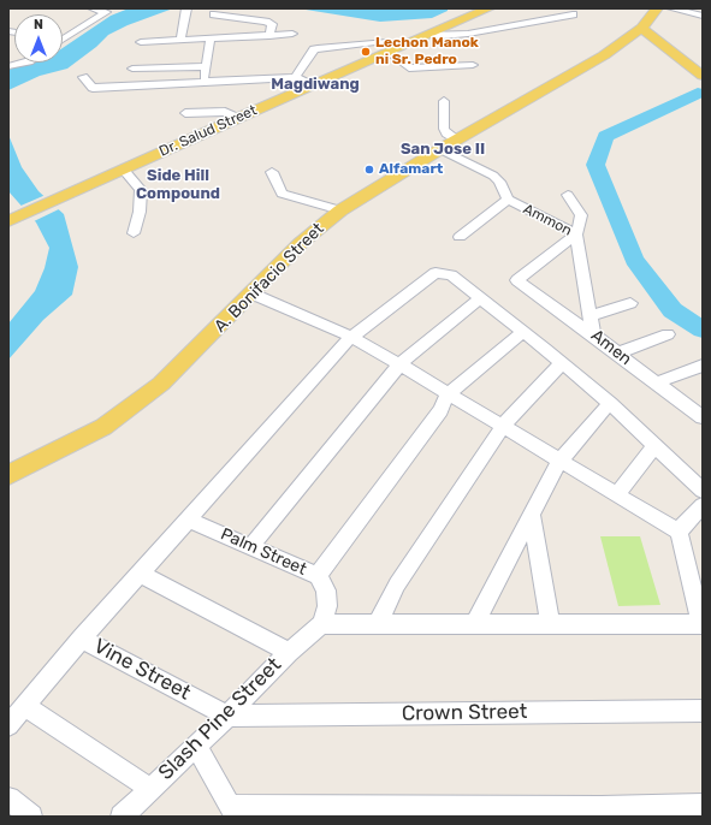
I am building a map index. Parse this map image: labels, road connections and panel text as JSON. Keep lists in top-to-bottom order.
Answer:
{
  "streets": {
    "main road": ["Dr. Salud Street", "A. Bonifacio Street"],
    "street": [
      "Ammon",
      "Amen",
      "Palm Street",
      "Vine Street",
      "Crown Street",
      "Slash Pine Street"
    ]
  },
  "crossings": [
    ["Ammon", "A. Bonifacio Street"],
    ["Ammon", "Amen"],
    ["Palm Street", "Slash Pine Street"],
    ["Vine Street", "Crown Street"],
    ["Vine Street", "Slash Pine Street"],
    ["Crown Street", "Slash Pine Street"]
  ],
  "districts": ["Magdiwang", "San Jose II", "Side Hill Compound"],
  "places": ["Lechon Manok ni Sr. Pedro", "Alfamart"],
  "north": "top"
}
